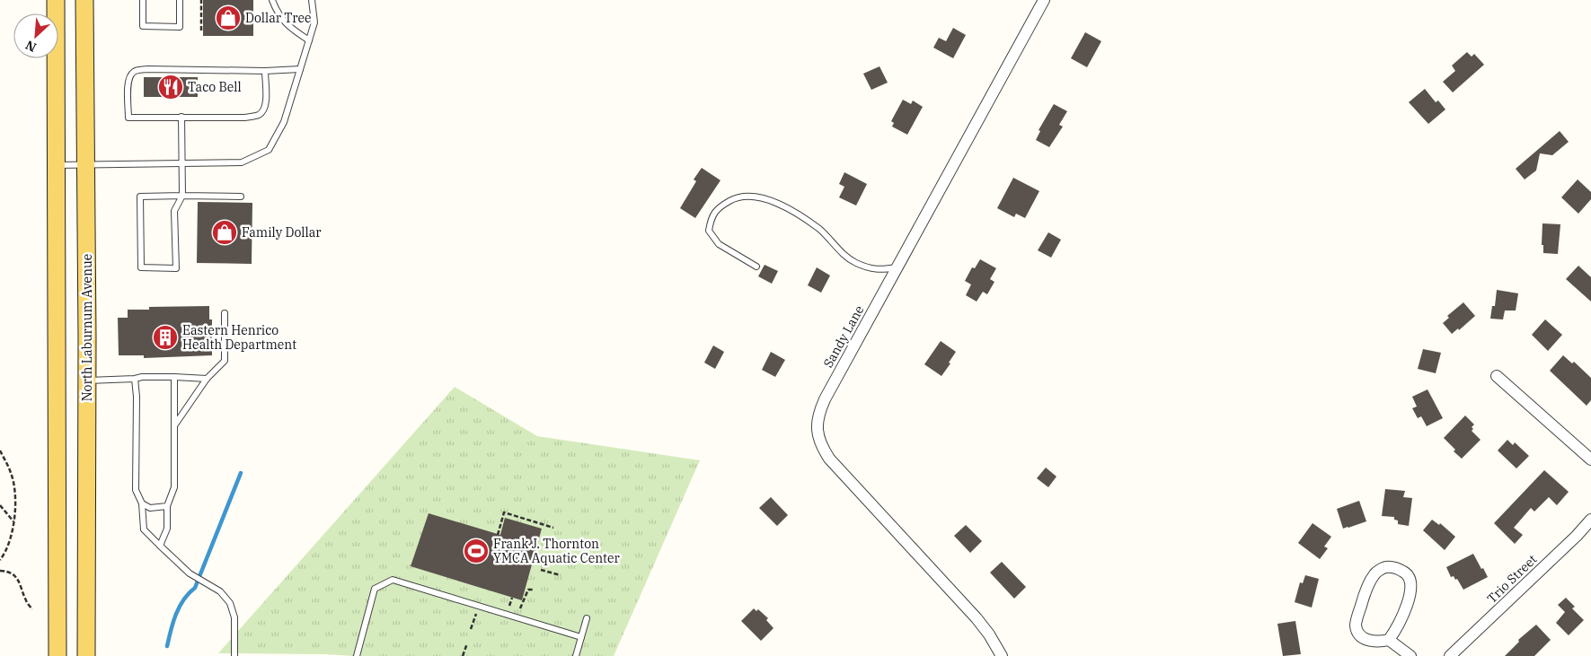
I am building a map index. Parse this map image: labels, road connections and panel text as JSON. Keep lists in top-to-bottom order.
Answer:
{
  "streets": {
    "main road": ["North Laburnum Avenue"],
    "street": ["Sandy Lane", "Trio Street"]
  },
  "places": {
    "shop": ["Dollar Tree", "Family Dollar"],
    "restaurant": ["Taco Bell"],
    "building": ["Eastern Henrico Health Department"],
    "sports": ["Frank J. Thornton YMCA Aquatic Center"]
  },
  "north": "bottom left"
}
